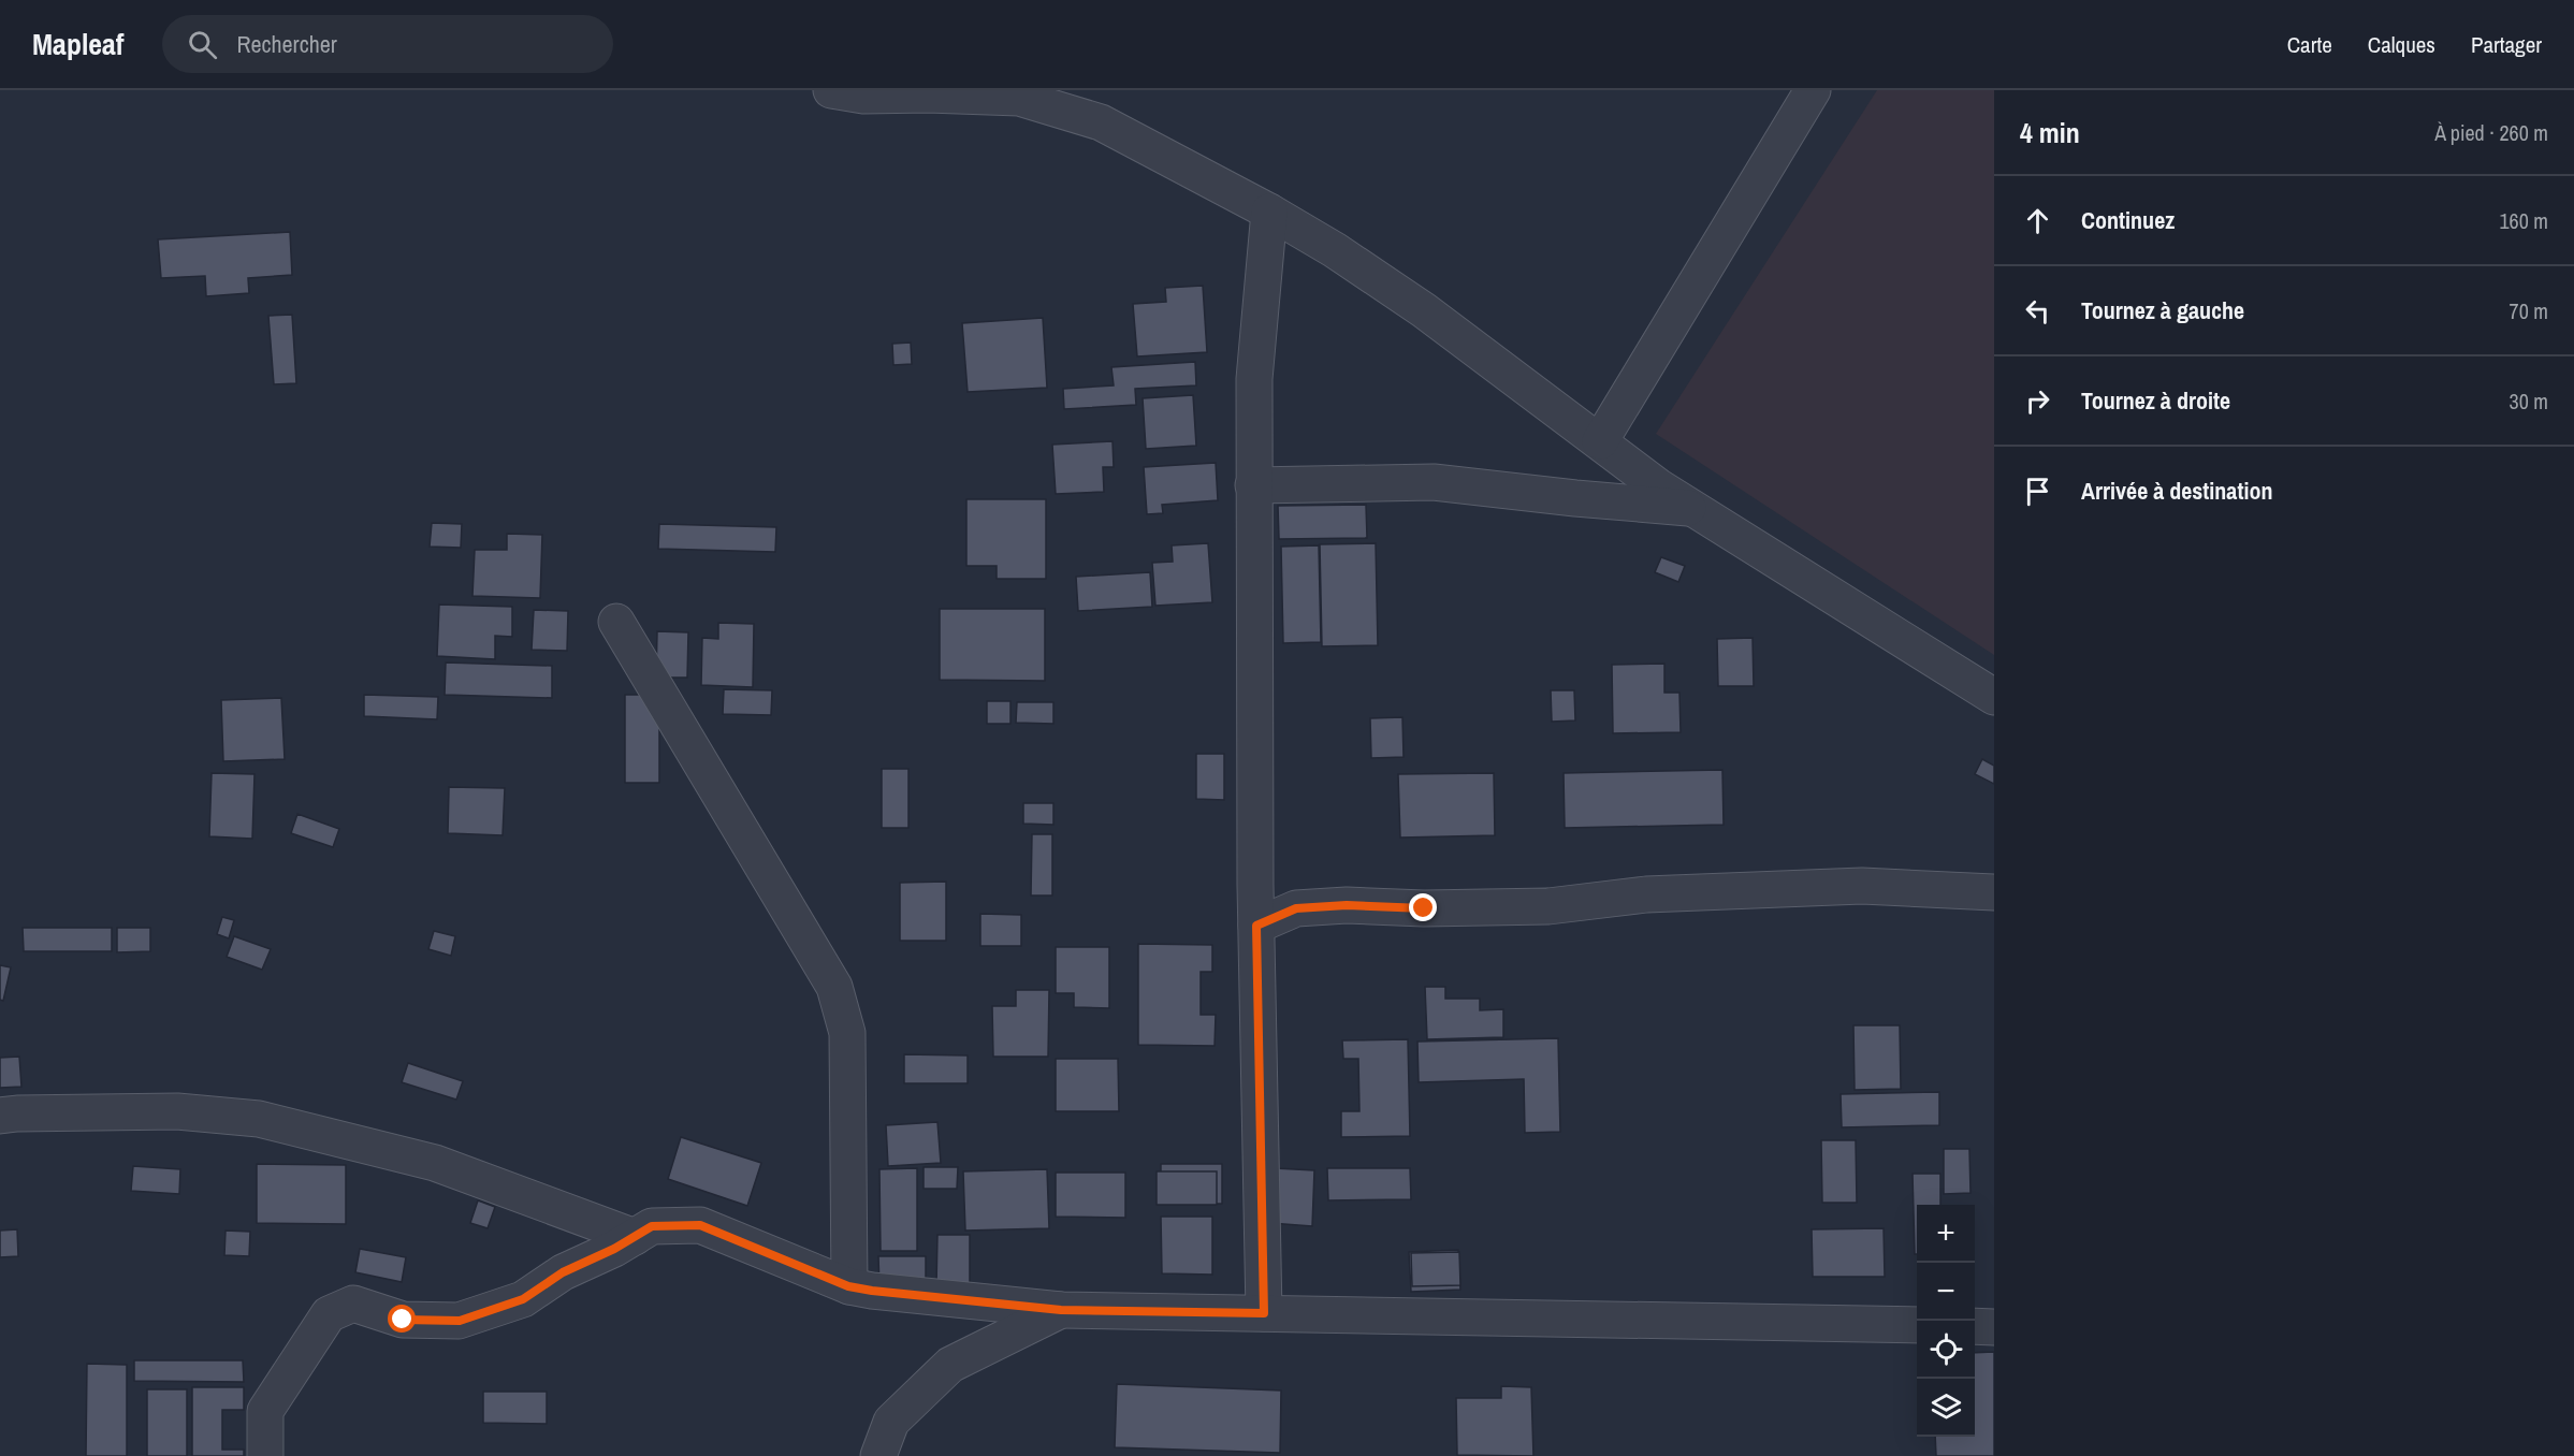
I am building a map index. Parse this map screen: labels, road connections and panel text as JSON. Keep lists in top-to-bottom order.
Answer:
{
  "page": {
    "header": "Mapleaf",
    "search": "Rechercher",
    "nav": ["Carte", "Calques", "Partager"],
    "heading": ["4 min", "À pied · 260 m"],
    "list": [
      ["Continuez", "160 m"],
      ["Tournez à gauche", "70 m"],
      ["Tournez à droite", "30 m"],
      "Arrivée à destination"
    ],
    "map_buttons": ["+", "−"]
  }
}
